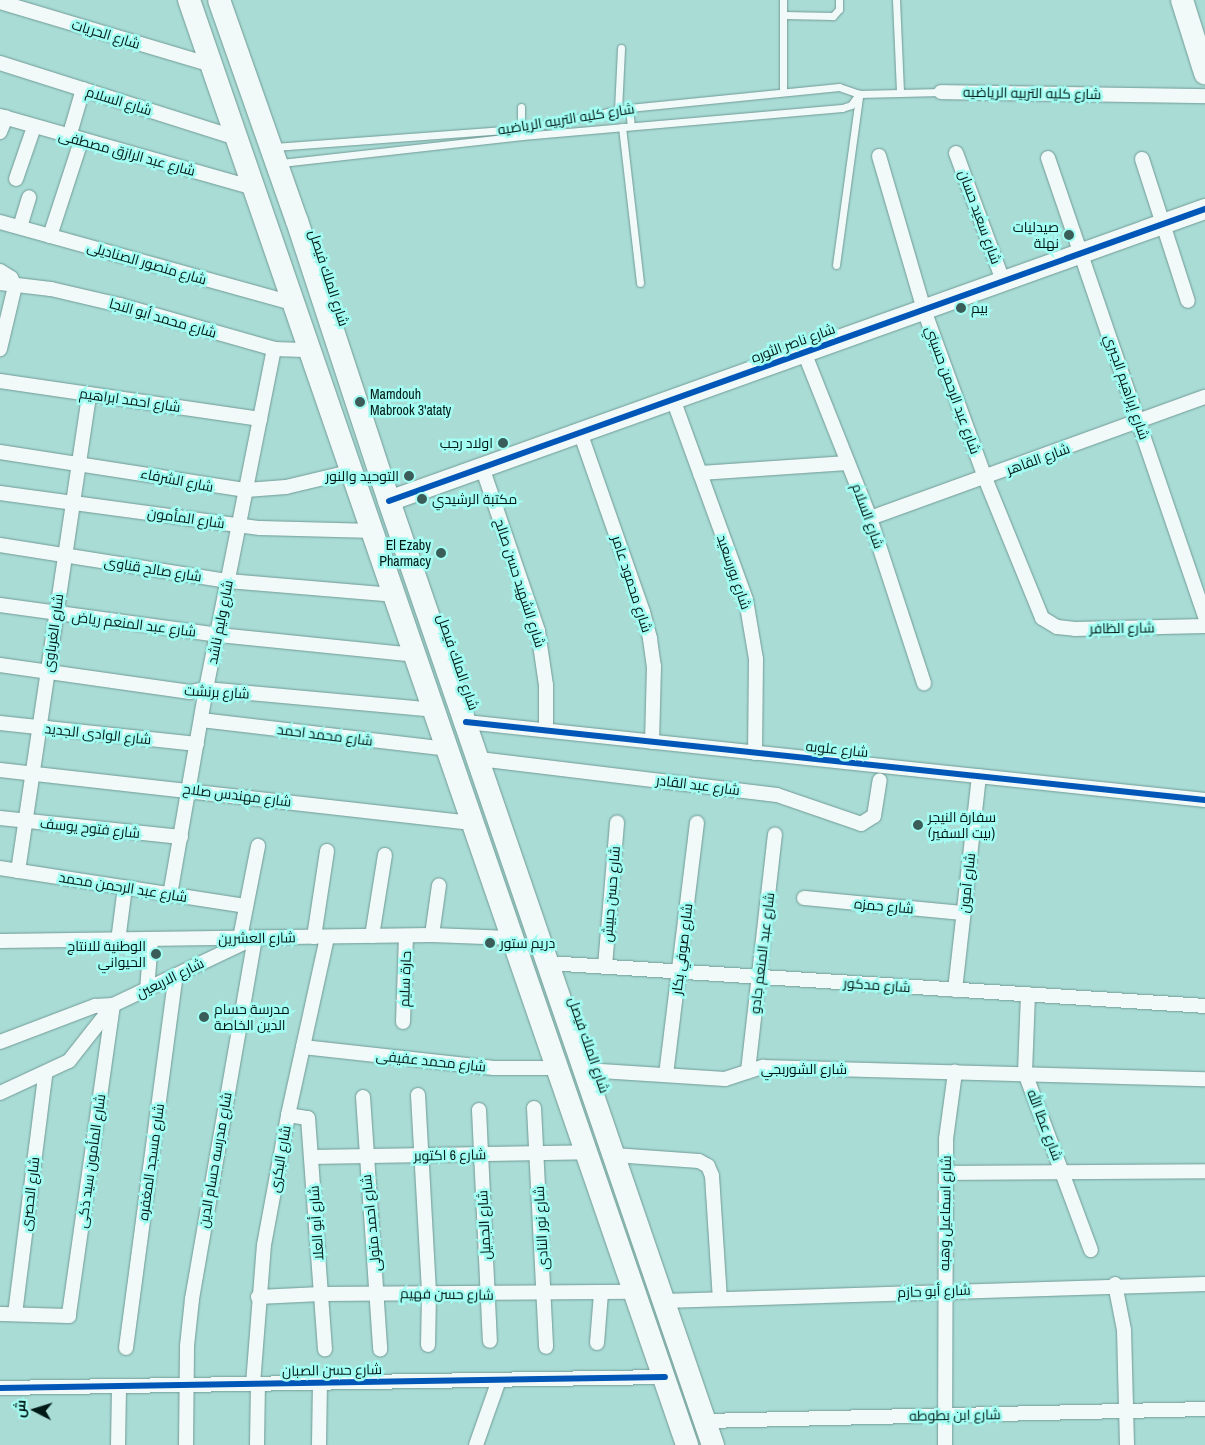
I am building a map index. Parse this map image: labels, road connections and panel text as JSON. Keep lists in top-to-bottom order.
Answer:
{
  "streets": {
    "main road": ["شارع الملك فيصل"],
    "street": [
      "شارع الحريات",
      "شارع كليه التربيه الرياضيه",
      "شارع السلام",
      "شارع عبد الرازق مصطفى",
      "شارع سعيد حسان",
      "شارع منصور الصناديلى",
      "شارع محمد أبو النجا",
      "شارع ناصر الثوره",
      "شارع إبراهيم الجبري",
      "شارع عبد الرحمن حسيني",
      "شارع احمد ابراهيم",
      "شارع القاهر",
      "شارع الشرفاء",
      "شارع المأمون",
      "شارع صالح قناوى",
      "شارع بورسعيد",
      "شارع الشهيد حسن صالح",
      "شارع محمود عامر",
      "شارع وليم ناشد",
      "شارع عبد المنعم رياض",
      "شارع الظافر",
      "شارع الغرباوى",
      "شارع برنشت",
      "شارع الوادى الجديد",
      "شارع محمد احمد",
      "شارع علوبه",
      "شارع عبد القادر",
      "شارع مهندس صلاح",
      "شارع فتوح يوسف",
      "شارع آمون",
      "شارع عبد الرحمن محمد",
      "شارع حسن حبيش",
      "شارع حمزه",
      "شارع العشرين",
      "شارع صوفي بكار",
      "شارع عبد المنعم جادو",
      "شارع الاربعين",
      "حارة سليم",
      "شارع مدكور",
      "شارع محمد عفيفى",
      "شارع الشوربجي",
      "شارع عطا الله",
      "شارع 6 اكتوبر",
      "شارع البكرى",
      "شارع مدرسه حسام الدين",
      "شارع المأمون سيد ذكى",
      "شارع مسجد المغفره",
      "شارع الحصرى",
      "شارع اسماعيل وهبه",
      "شارع أبو العلا",
      "شارع احمد متولى",
      "شارع الجميل",
      "شارع نور النادى",
      "شارع أبو حازم",
      "شارع حسن فهيم",
      "شارع حسن الصبان",
      "شارع ابن بطوطه"
    ]
  },
  "crossings": [
    ["شارع كليه التربيه الرياضيه", "شارع الملك فيصل"],
    ["شارع السلام", "شارع ناصر الثوره"],
    ["شارع السلام", "شارع القاهر"],
    ["شارع سعيد حسان", "شارع ناصر الثوره"],
    ["شارع الملك فيصل", "شارع ناصر الثوره"],
    ["شارع الملك فيصل", "شارع علوبه"],
    ["شارع الملك فيصل", "شارع عبد القادر"],
    ["شارع الملك فيصل", "شارع مدكور"],
    ["شارع الملك فيصل", "شارع الشوربجي"],
    ["شارع الملك فيصل", "شارع أبو حازم"],
    ["شارع الملك فيصل", "شارع ابن بطوطه"],
    ["شارع محمد أبو النجا", "شارع وليم ناشد"],
    ["شارع ناصر الثوره", "شارع إبراهيم الجبري"],
    ["شارع ناصر الثوره", "شارع عبد الرحمن حسيني"],
    ["شارع ناصر الثوره", "شارع بورسعيد"],
    ["شارع ناصر الثوره", "شارع الشهيد حسن صالح"],
    ["شارع ناصر الثوره", "شارع محمود عامر"],
    ["شارع إبراهيم الجبري", "شارع القاهر"],
    ["شارع عبد الرحمن حسيني", "شارع القاهر"],
    ["شارع عبد الرحمن حسيني", "شارع الظافر"],
    ["شارع احمد ابراهيم", "شارع وليم ناشد"],
    ["شارع احمد ابراهيم", "شارع الغرباوى"],
    ["شارع الشرفاء", "شارع وليم ناشد"],
    ["شارع الشرفاء", "شارع الغرباوى"],
    ["شارع المأمون", "شارع وليم ناشد"],
    ["شارع المأمون", "شارع الغرباوى"],
    ["شارع صالح قناوى", "شارع وليم ناشد"],
    ["شارع صالح قناوى", "شارع الغرباوى"],
    ["شارع بورسعيد", "شارع علوبه"],
    ["شارع الشهيد حسن صالح", "شارع علوبه"],
    ["شارع محمود عامر", "شارع علوبه"],
    ["شارع وليم ناشد", "شارع عبد المنعم رياض"],
    ["شارع وليم ناشد", "شارع برنشت"],
    ["شارع وليم ناشد", "شارع الوادى الجديد"],
    ["شارع وليم ناشد", "شارع محمد احمد"],
    ["شارع وليم ناشد", "شارع مهندس صلاح"],
    ["شارع وليم ناشد", "شارع فتوح يوسف"],
    ["شارع وليم ناشد", "شارع عبد الرحمن محمد"],
    ["شارع عبد المنعم رياض", "شارع الغرباوى"],
    ["شارع الغرباوى", "شارع برنشت"],
    ["شارع الغرباوى", "شارع الوادى الجديد"],
    ["شارع الغرباوى", "شارع مهندس صلاح"],
    ["شارع الغرباوى", "شارع فتوح يوسف"],
    ["شارع الغرباوى", "شارع عبد الرحمن محمد"],
    ["شارع علوبه", "شارع آمون"],
    ["شارع آمون", "شارع حمزه"],
    ["شارع آمون", "شارع مدكور"],
    ["شارع حسن حبيش", "شارع مدكور"],
    ["شارع العشرين", "شارع الاربعين"],
    ["شارع العشرين", "حارة سليم"],
    ["شارع العشرين", "شارع البكرى"],
    ["شارع العشرين", "شارع مدرسه حسام الدين"],
    ["شارع صوفي بكار", "شارع مدكور"],
    ["شارع صوفي بكار", "شارع الشوربجي"],
    ["شارع عبد المنعم جادو", "شارع مدكور"],
    ["شارع عبد المنعم جادو", "شارع الشوربجي"],
    ["شارع الاربعين", "شارع مدرسه حسام الدين"],
    ["شارع الاربعين", "شارع المأمون سيد ذكى"],
    ["شارع الاربعين", "شارع مسجد المغفره"],
    ["شارع مدكور", "شارع عطا الله"],
    ["شارع محمد عفيفى", "شارع البكرى"],
    ["شارع الشوربجي", "شارع عطا الله"],
    ["شارع الشوربجي", "شارع اسماعيل وهبه"],
    ["شارع 6 اكتوبر", "شارع أبو العلا"],
    ["شارع 6 اكتوبر", "شارع احمد متولى"],
    ["شارع 6 اكتوبر", "شارع الجميل"],
    ["شارع 6 اكتوبر", "شارع نور النادى"],
    ["شارع البكرى", "شارع أبو العلا"],
    ["شارع البكرى", "شارع حسن فهيم"],
    ["شارع البكرى", "شارع حسن الصبان"],
    ["شارع مدرسه حسام الدين", "شارع حسن الصبان"],
    ["شارع المأمون سيد ذكى", "شارع الحصرى"],
    ["شارع اسماعيل وهبه", "شارع أبو حازم"],
    ["شارع اسماعيل وهبه", "شارع ابن بطوطه"],
    ["شارع أبو العلا", "شارع حسن فهيم"],
    ["شارع احمد متولى", "شارع حسن فهيم"],
    ["شارع الجميل", "شارع حسن فهيم"],
    ["شارع نور النادى", "شارع حسن فهيم"]
  ],
  "places": [
    "صيدليات نهلة",
    "بيم",
    "Mamdouh Mabrook 3'ataty",
    "اولاد رجب",
    "التوحيد والنور",
    "مكتبة الرشيدي",
    "El Ezaby Pharmacy",
    "سفارة النيجر (بيت السفير)",
    "دريم ستور",
    "الوطنية للانتاج الحيواني",
    "مدرسة حسام الدين الخاصة"
  ],
  "north": "left"
}
